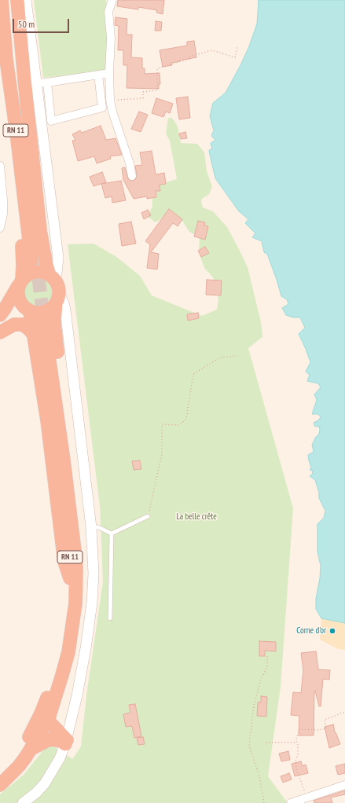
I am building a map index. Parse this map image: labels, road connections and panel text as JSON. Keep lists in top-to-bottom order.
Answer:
{
  "streets": {
    "highway": ["RN 11"]
  },
  "parks": ["La belle crête"],
  "places": ["Corne d'or"],
  "scale_bar": "50 m"
}
